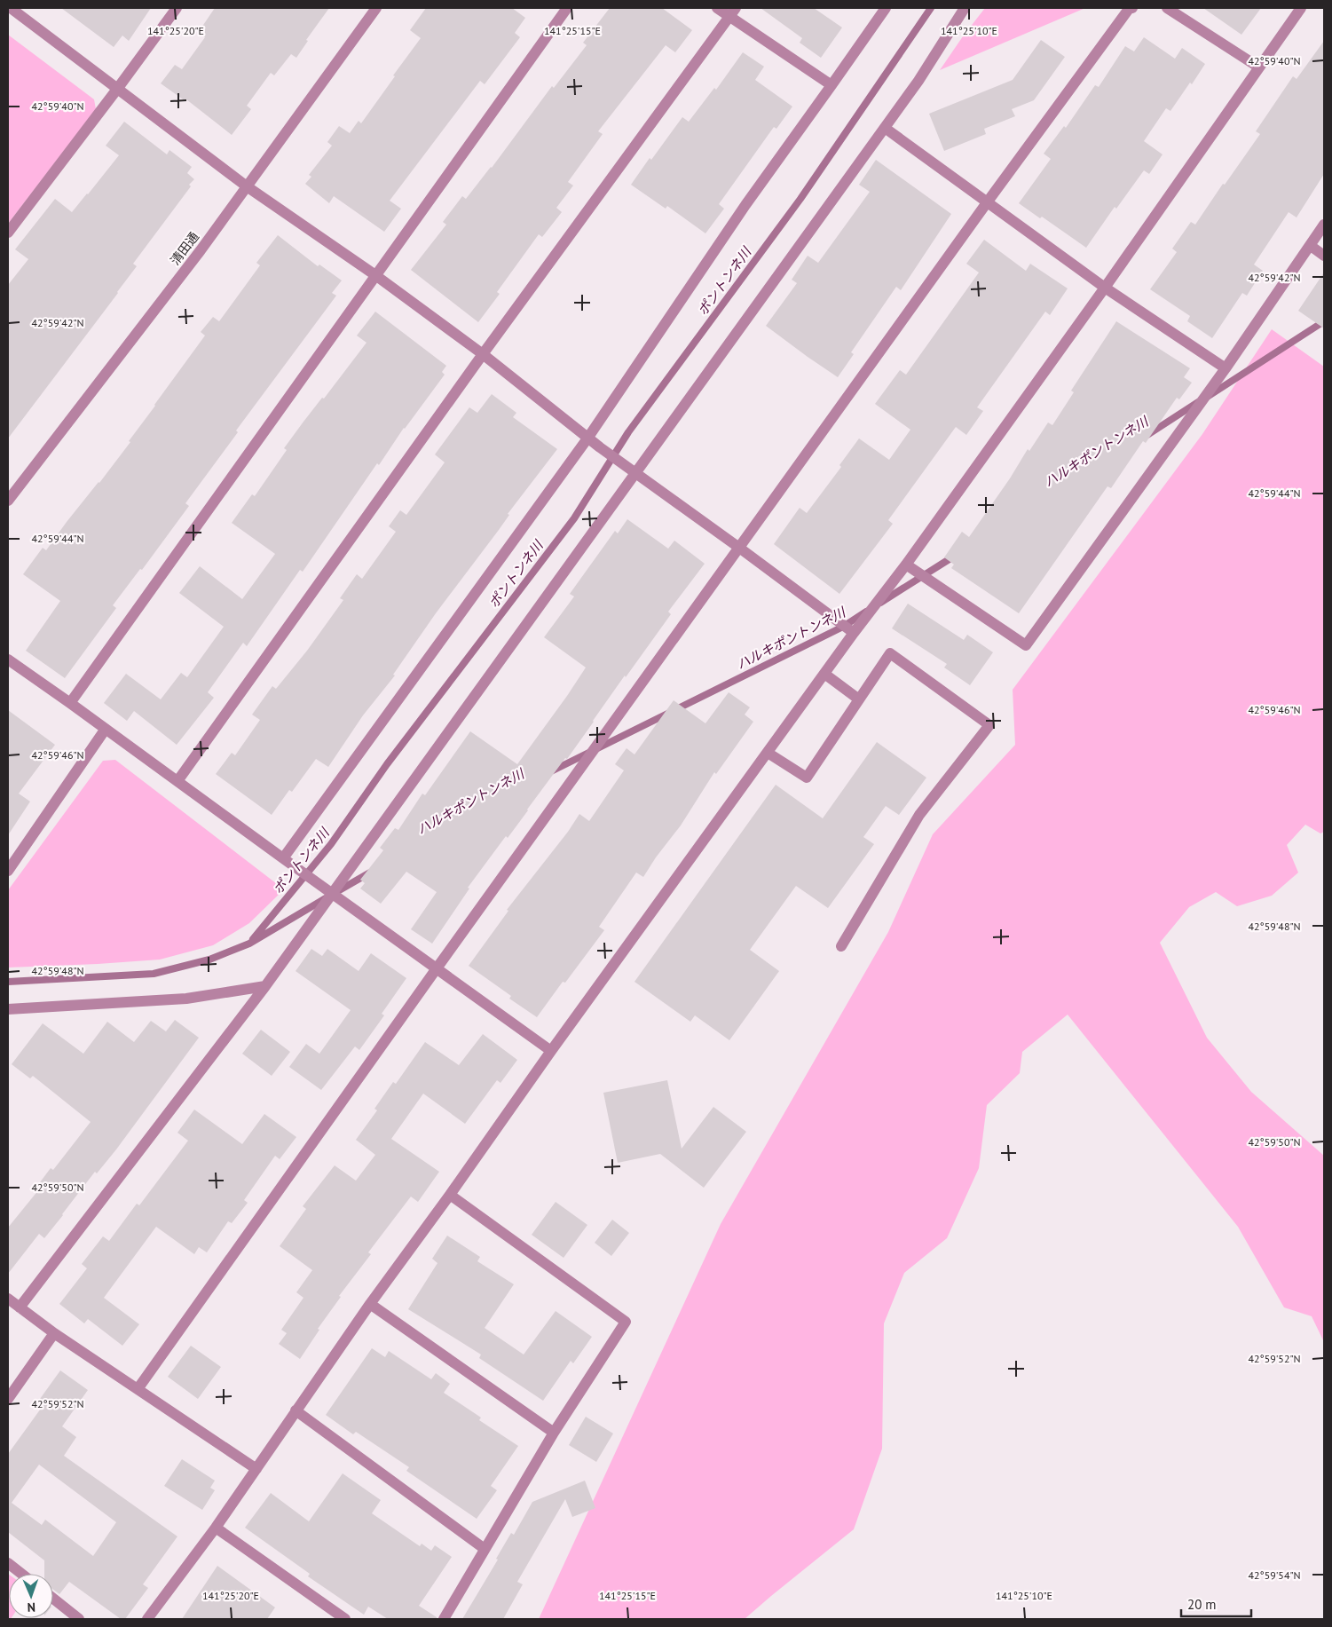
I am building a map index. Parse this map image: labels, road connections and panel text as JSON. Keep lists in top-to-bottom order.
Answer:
{
  "streets": {
    "street": ["清田通"]
  },
  "water": ["ポントンネ川", "ハルキポントンネ川"],
  "scale_bar": "20 m",
  "north": "bottom",
  "coordinates": [
    "141°25'20\"E",
    "141°25'15\"E",
    "141°25'10\"E",
    "42°59'40\"N",
    "42°59'42\"N",
    "42°59'44\"N",
    "42°59'46\"N",
    "42°59'48\"N",
    "42°59'50\"N",
    "42°59'52\"N",
    "42°59'54\"N"
  ]
}
